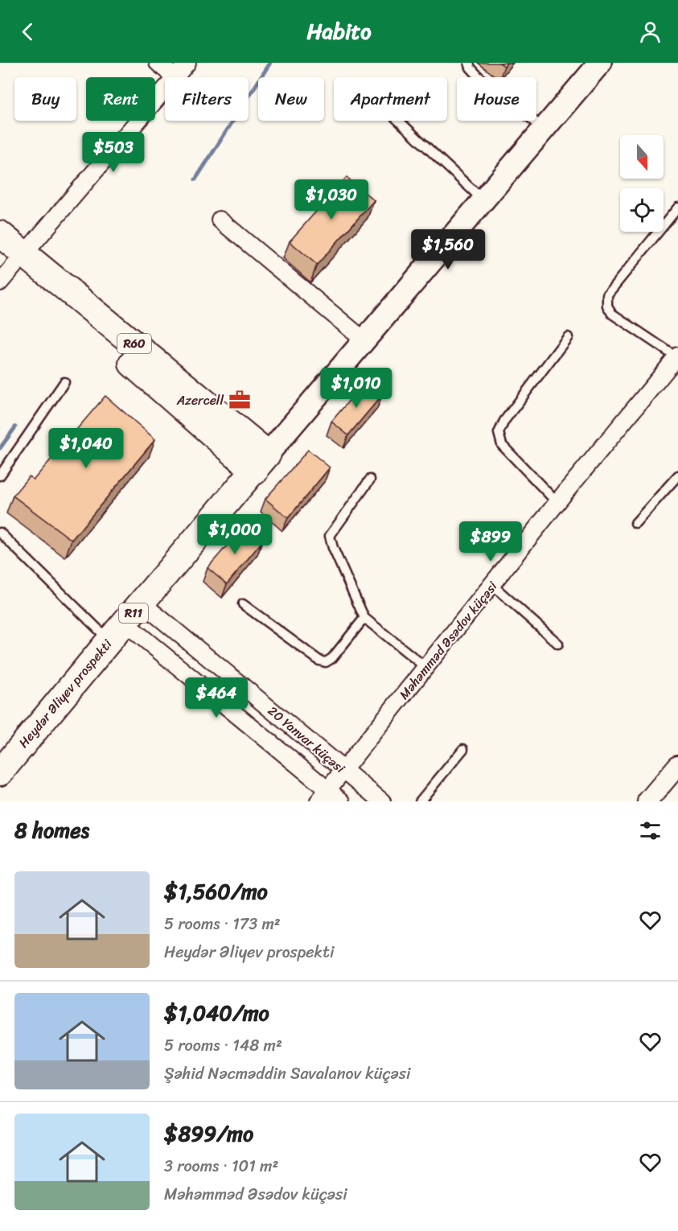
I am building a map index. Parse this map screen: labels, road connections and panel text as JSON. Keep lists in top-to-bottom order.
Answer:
{
  "streets": {
    "main road": ["R60", "R11", "Heydər Əliyev prospekti"],
    "street": ["Məhəmməd Əsədov küçəsi", "20 Yanvar küçəsi"]
  },
  "crossings": [
    ["R60", "Heydər Əliyev prospekti"],
    ["Məhəmməd Əsədov küçəsi", "20 Yanvar küçəsi"],
    ["Heydər Əliyev prospekti", "20 Yanvar küçəsi"]
  ],
  "places": {
    "office": ["Azercell"]
  },
  "north": "bottom",
  "page": {
    "header": "Habito",
    "chip": [
      "Buy",
      "Rent",
      "Filters",
      "New",
      "Apartment",
      "House"
    ],
    "price": [
      "$503",
      "$1,030",
      "$1,560",
      "$1,010",
      "$1,040",
      "$1,000",
      "$899",
      "$464"
    ],
    "heading": "8 homes",
    "list": [
      {
        "name": "$1,560/mo",
        "note": "5 rooms · 173 m² · Heydər Əliyev prospekti"
      },
      {
        "name": "$1,040/mo",
        "note": "5 rooms · 148 m² · Şəhid Nəcməddin Savalanov küçəsi"
      },
      {
        "name": "$899/mo",
        "note": "3 rooms · 101 m² · Məhəmməd Əsədov küçəsi"
      }
    ]
  }
}
